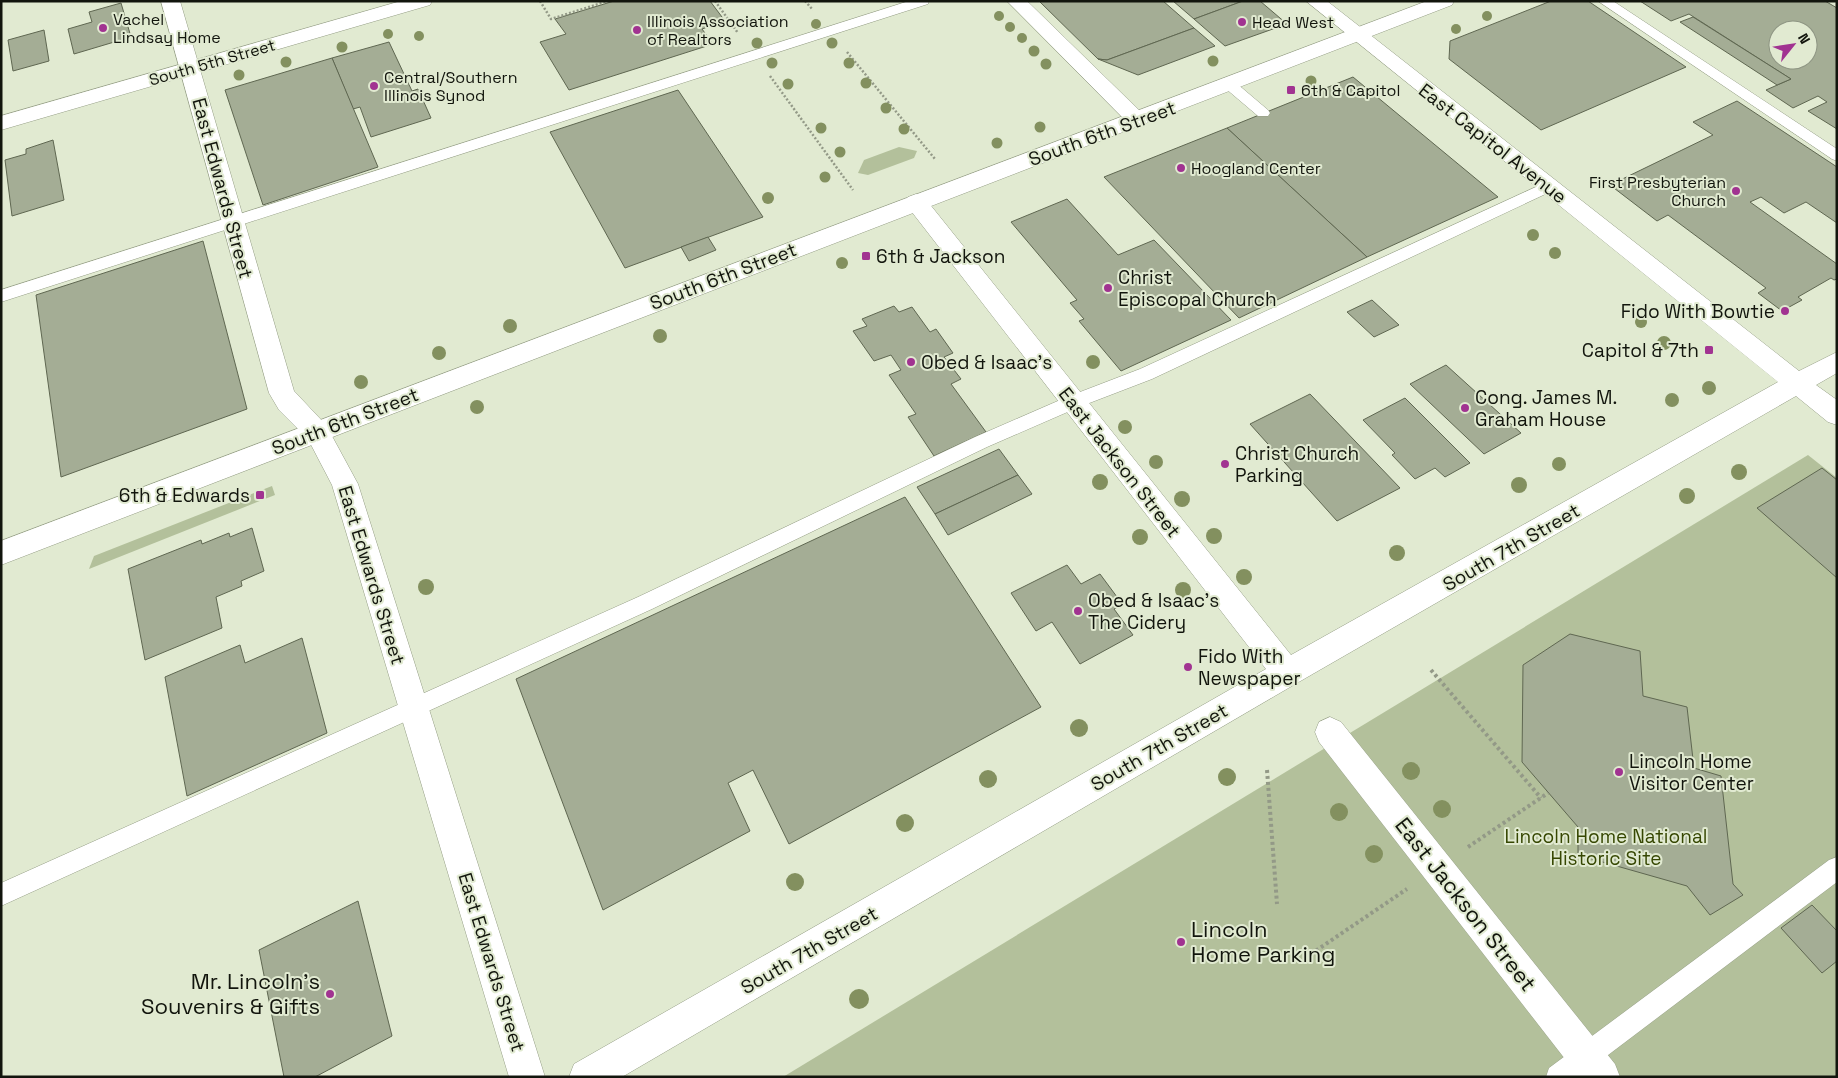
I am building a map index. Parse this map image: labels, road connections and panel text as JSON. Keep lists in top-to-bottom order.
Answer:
{
  "streets": {
    "street": [
      "South 5th Street",
      "South 6th Street",
      "East Capitol Avenue",
      "East Edwards Street",
      "East Jackson Street",
      "South 7th Street"
    ]
  },
  "crossings": [
    ["South 5th Street", "East Edwards Street"],
    ["South 6th Street", "East Capitol Avenue"],
    ["South 6th Street", "East Edwards Street"],
    ["South 6th Street", "East Jackson Street"],
    ["East Capitol Avenue", "South 7th Street"],
    ["East Jackson Street", "South 7th Street"]
  ],
  "parks": ["Lincoln Home National Historic Site"],
  "places": {
    "other": [
      "Head West",
      "Vachel Lindsay Home",
      "Illinois Association of Realtors",
      "Central/Southern Illinois Synod",
      "Hoogland Center",
      "First Presbyterian Church",
      "Christ Episcopal Church",
      "Fido With Bowtie",
      "Obed & Isaac's",
      "Cong. James M. Graham House",
      "Christ Church Parking",
      "Obed & Isaac's The Cidery",
      "Fido With Newspaper",
      "Lincoln Home Visitor Center",
      "Lincoln Home Parking",
      "Mr. Lincoln's Souvenirs & Gifts"
    ],
    "transit": [
      "6th & Capitol",
      "6th & Jackson",
      "Capitol & 7th",
      "6th & Edwards"
    ]
  },
  "north": "top right"
}
